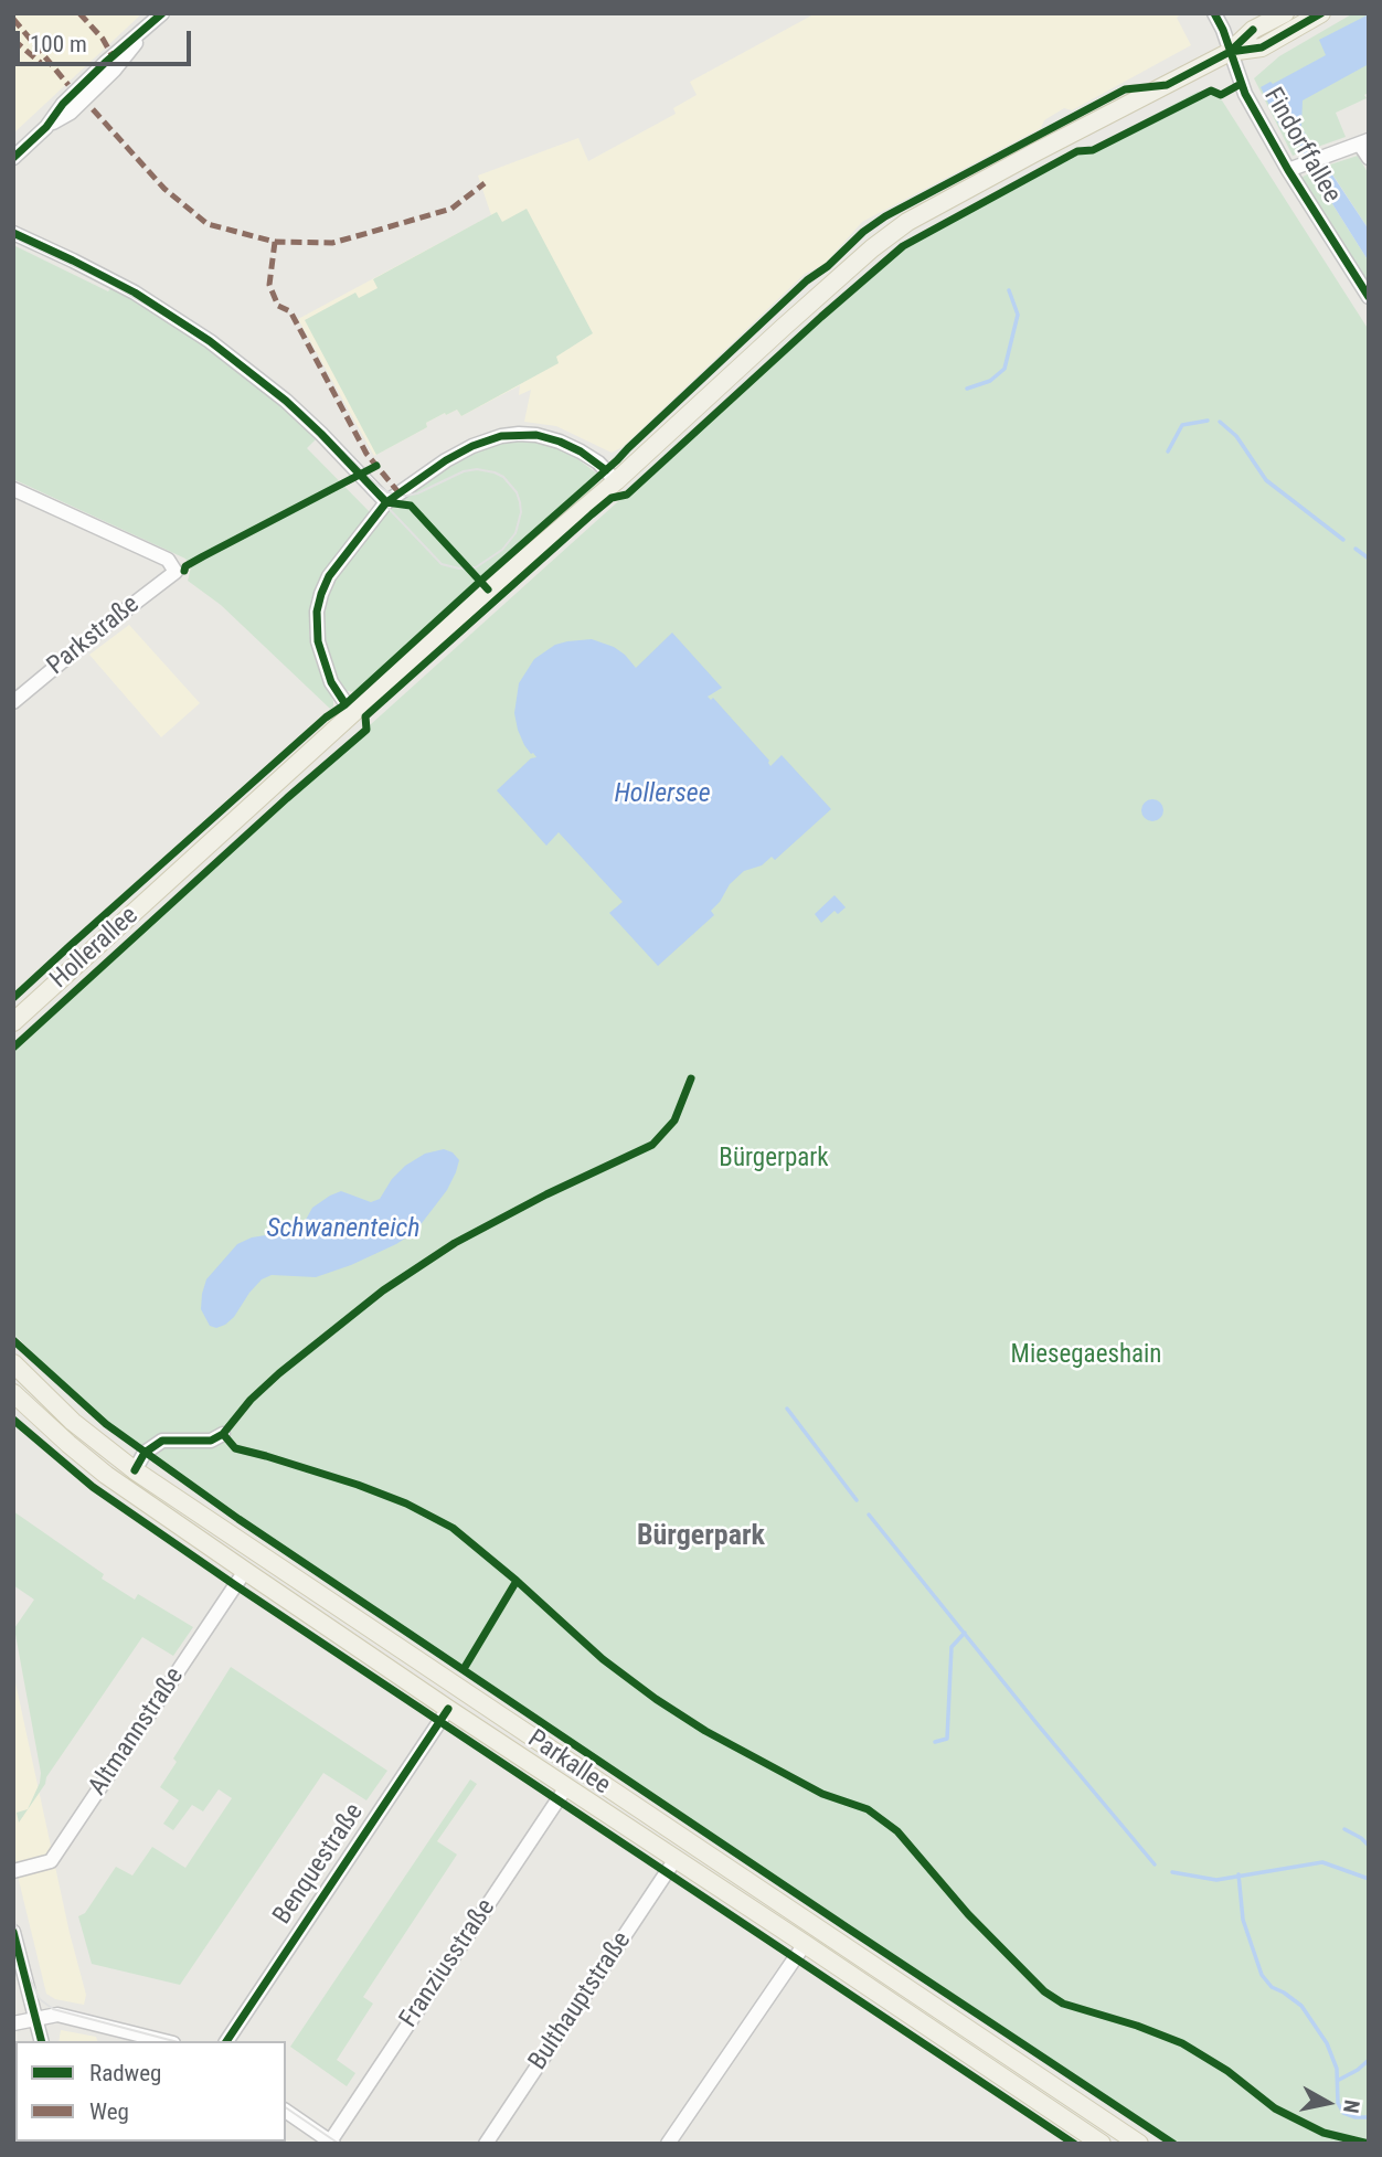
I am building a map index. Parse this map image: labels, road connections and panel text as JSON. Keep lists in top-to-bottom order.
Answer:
{
  "streets": {
    "main road": ["Hollerallee", "Parkallee"],
    "street": [
      "Findorffallee",
      "Parkstraße",
      "Altmannstraße",
      "Benquestraße",
      "Franziusstraße",
      "Bulthauptstraße"
    ]
  },
  "crossings": [
    ["Findorffallee", "Hollerallee"],
    ["Altmannstraße", "Parkallee"],
    ["Parkallee", "Benquestraße"],
    ["Parkallee", "Franziusstraße"],
    ["Parkallee", "Bulthauptstraße"]
  ],
  "districts": ["Bürgerpark"],
  "water": ["Hollersee", "Schwanenteich"],
  "parks": ["Bürgerpark", "Miesegaeshain"],
  "legend": ["Radweg", "Weg"],
  "scale_bar": "100 m",
  "north": "right"
}
